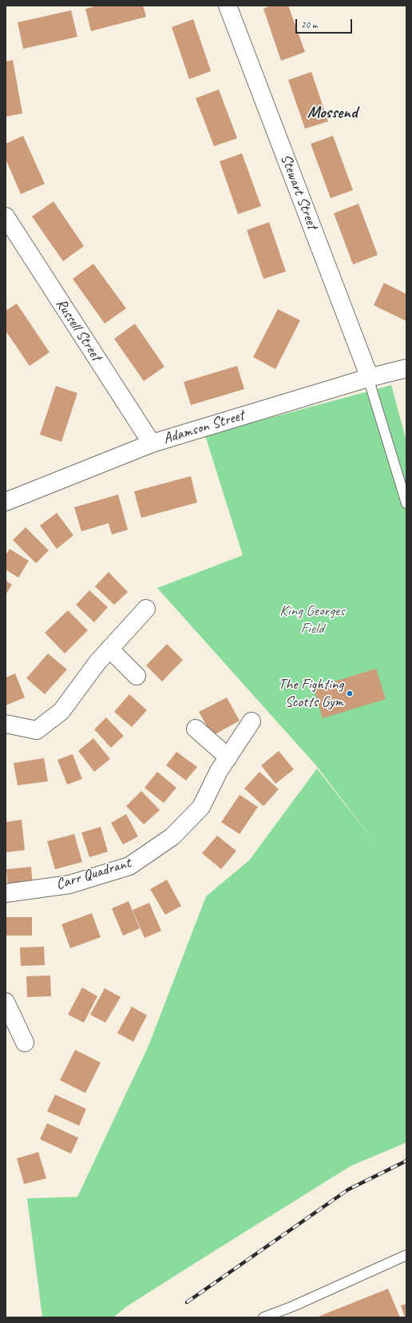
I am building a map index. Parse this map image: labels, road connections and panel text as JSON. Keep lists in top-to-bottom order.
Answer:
{
  "streets": {
    "street": [
      "Stewart Street",
      "Russell Street",
      "Adamson Street",
      "Carr Quadrant"
    ]
  },
  "crossings": [
    ["Stewart Street", "Adamson Street"],
    ["Russell Street", "Adamson Street"]
  ],
  "districts": ["Mossend"],
  "parks": ["King Georges Field"],
  "places": ["The Fighting Scotts Gym"],
  "scale_bar": "20 m"
}
